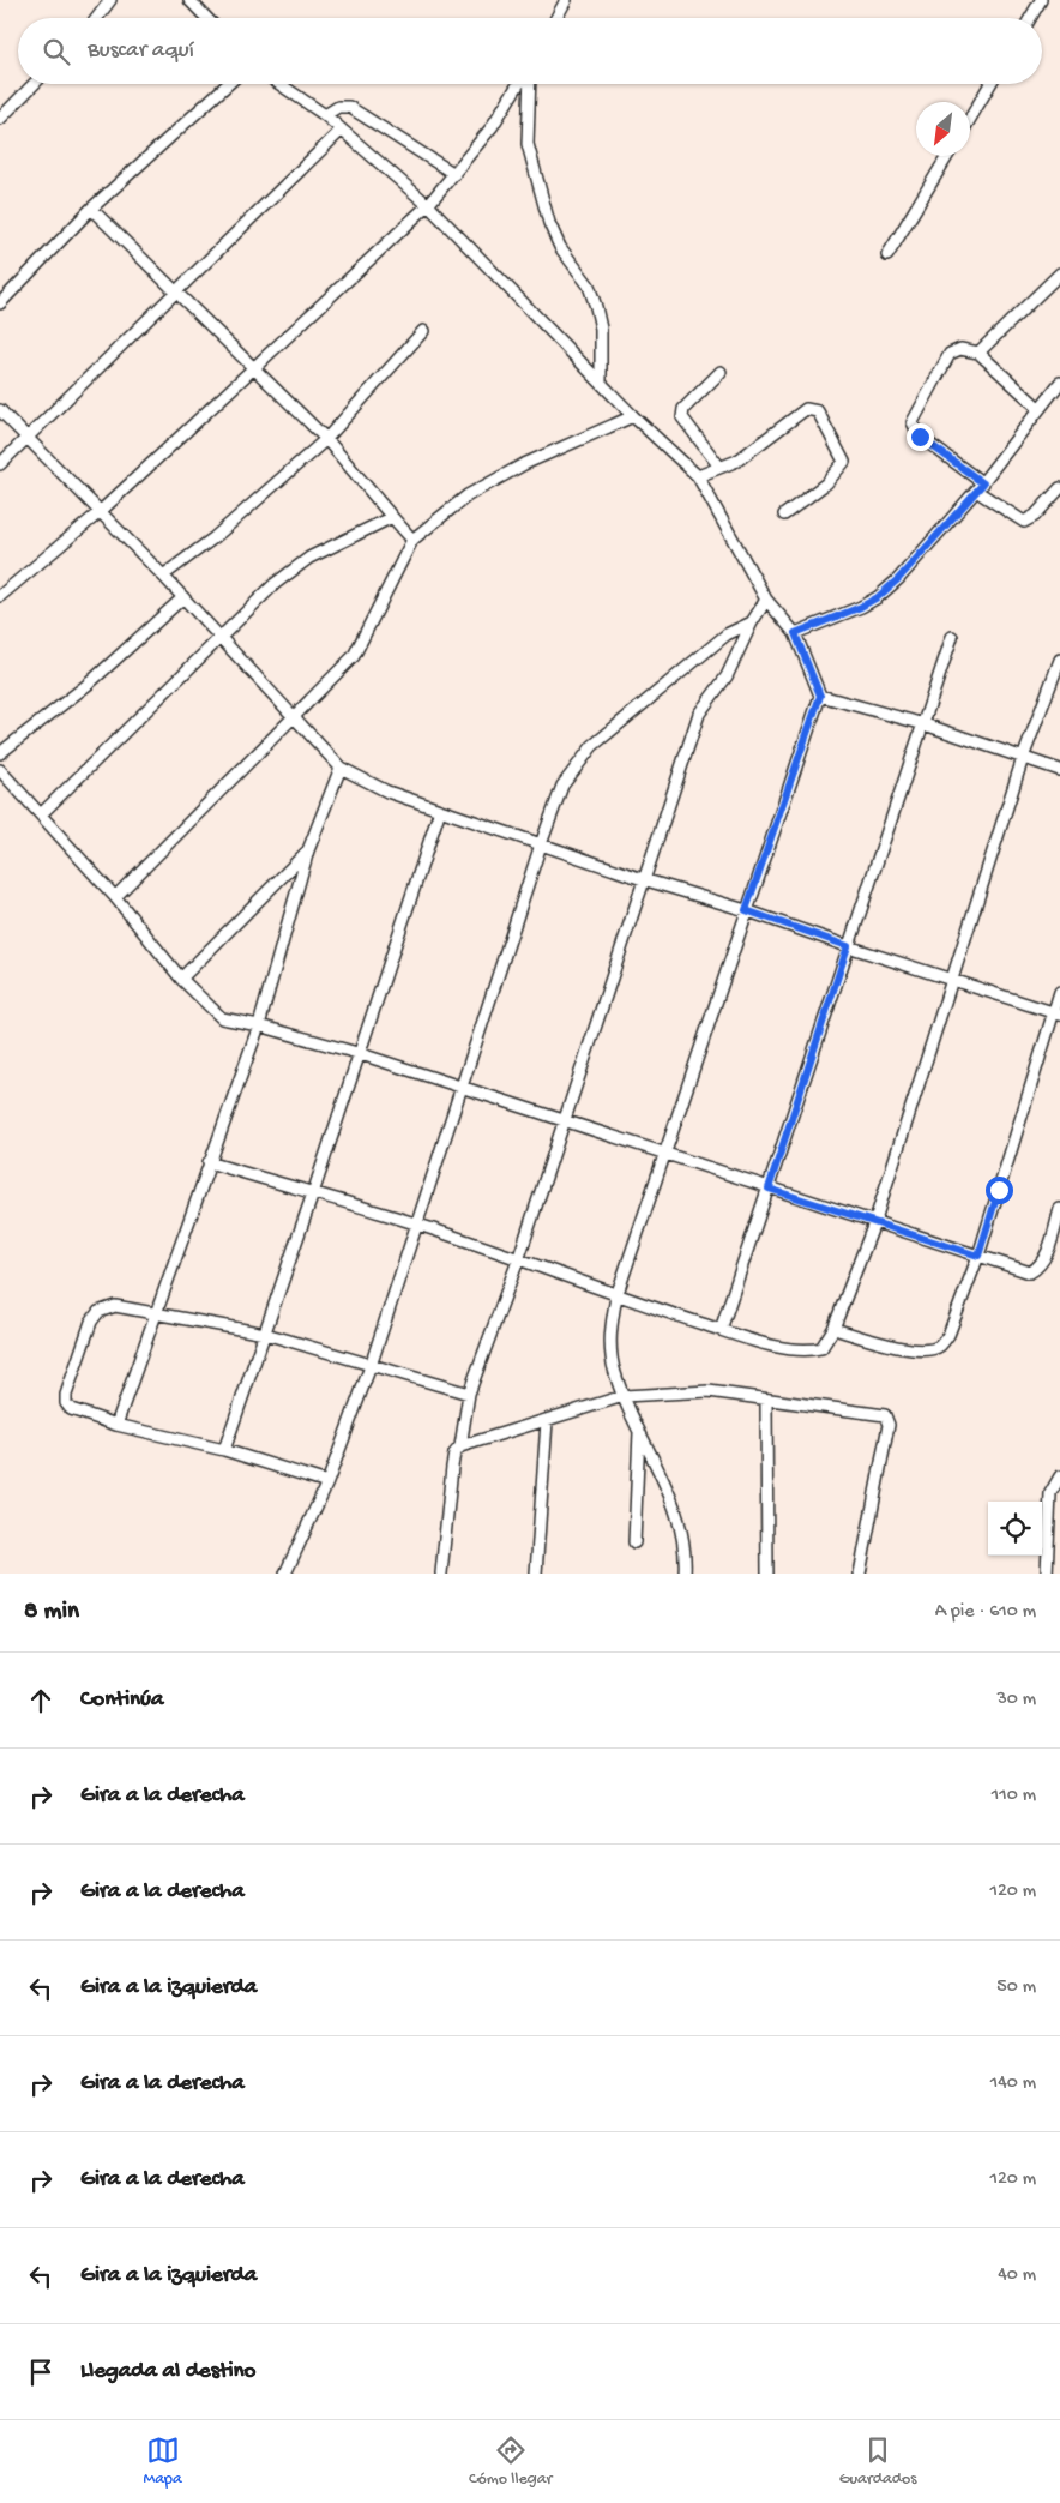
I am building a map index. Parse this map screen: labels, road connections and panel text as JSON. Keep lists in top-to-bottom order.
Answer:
{
  "north": "bottom left",
  "page": {
    "search": "Buscar aquí",
    "heading": ["8 min", "A pie · 610 m"],
    "list": [
      ["Continúa", "30 m"],
      ["Gira a la derecha", "110 m"],
      ["Gira a la derecha", "120 m"],
      ["Gira a la izquierda", "50 m"],
      ["Gira a la derecha", "140 m"],
      ["Gira a la derecha", "120 m"],
      ["Gira a la izquierda", "40 m"],
      "Llegada al destino"
    ],
    "nav": ["Mapa", "Cómo llegar", "Guardados"]
  }
}
